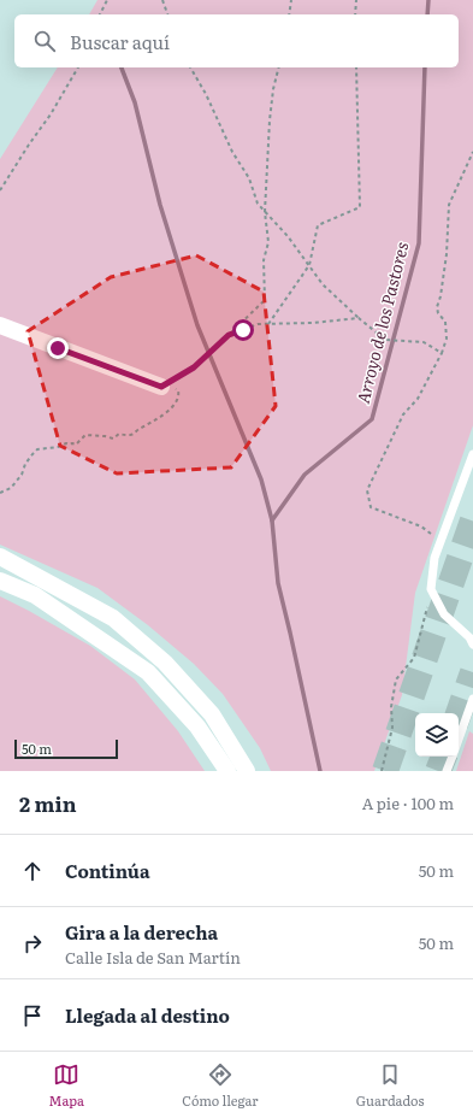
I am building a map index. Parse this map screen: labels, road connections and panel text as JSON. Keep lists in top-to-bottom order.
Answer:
{
  "water": ["Arroyo de los Pastores"],
  "scale_bar": "50 m",
  "page": {
    "search": "Buscar aquí",
    "scale": "50 m",
    "heading": ["2 min", "A pie · 100 m"],
    "list": [
      ["Continúa", "50 m"],
      ["Gira a la derecha", "Calle Isla de San Martín", "50 m"],
      "Llegada al destino"
    ],
    "nav": ["Mapa", "Cómo llegar", "Guardados"]
  }
}
